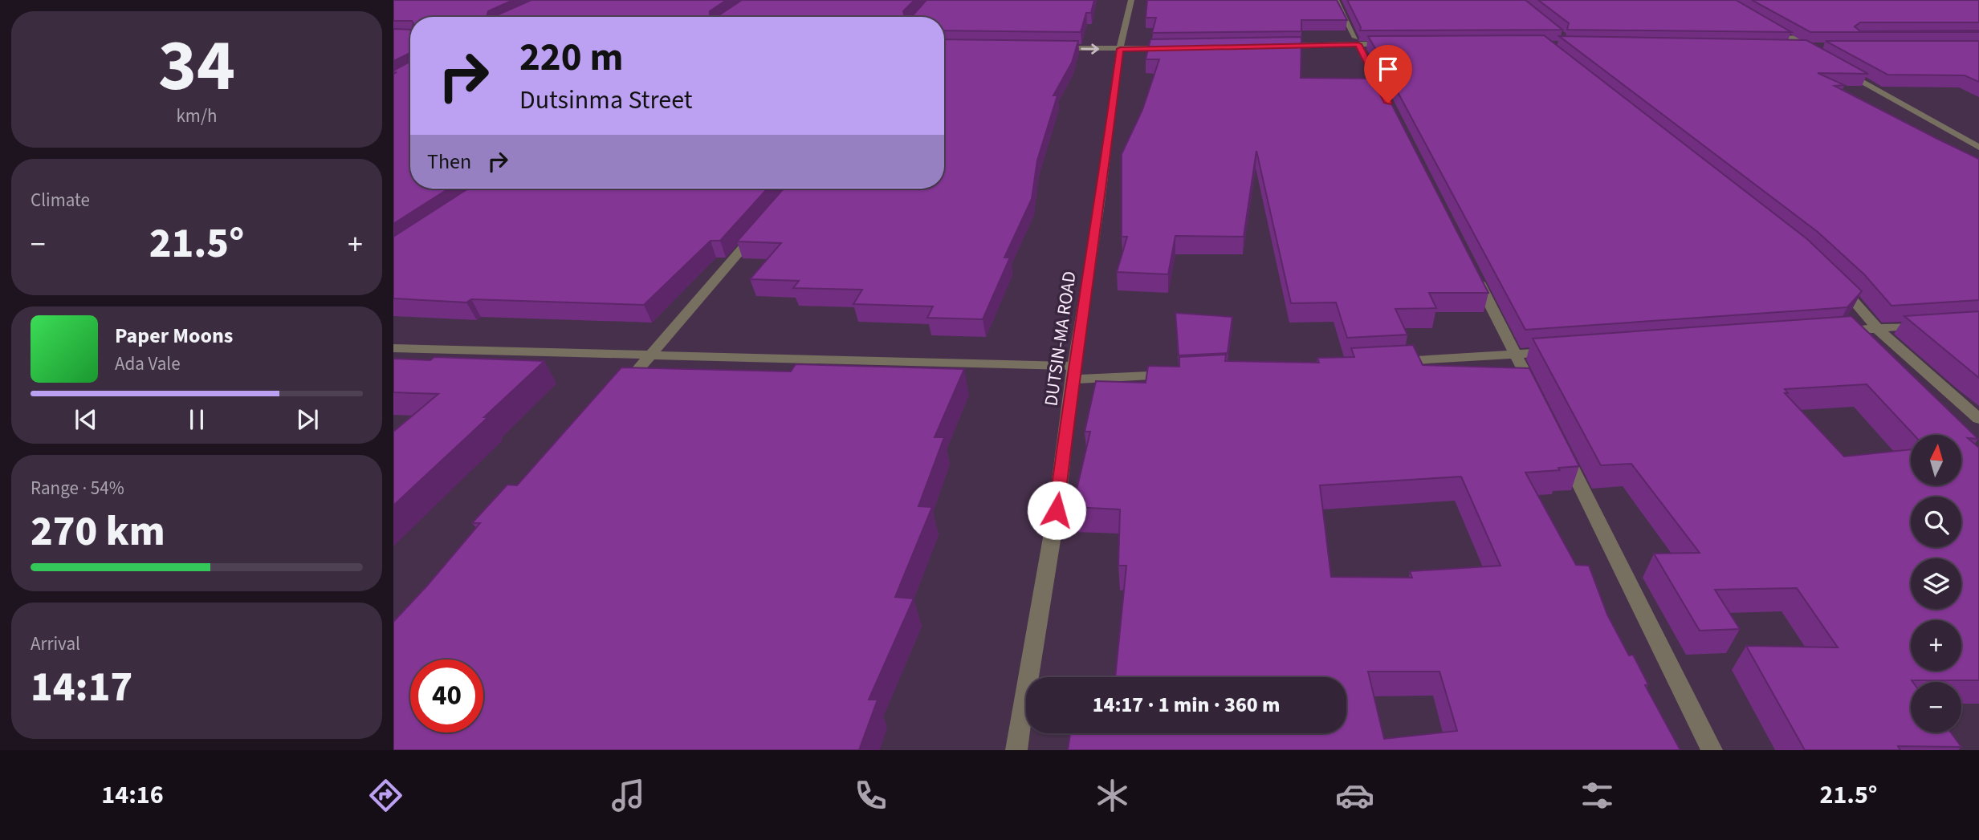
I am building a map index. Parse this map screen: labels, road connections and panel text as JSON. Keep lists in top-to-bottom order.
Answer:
{
  "streets": {
    "street": ["DUTSIN-MA ROAD"]
  },
  "north": "top",
  "page": {
    "tile": [
      ["34", "km/h"],
      "Climate",
      ["Range · 54%", "270 km"],
      ["Arrival", "14:17"]
    ],
    "turn": ["220 m", "Dutsinma Street"],
    "then": "Then",
    "heat": ["−", "21.5°", "+"],
    "song": ["Paper Moons", "Ada Vale"],
    "map_buttons": ["+", "−"],
    "limit": "40",
    "trip": "14:17 · 1 min · 360 m",
    "tabs": ["14:16", "21.5°"]
  }
}
